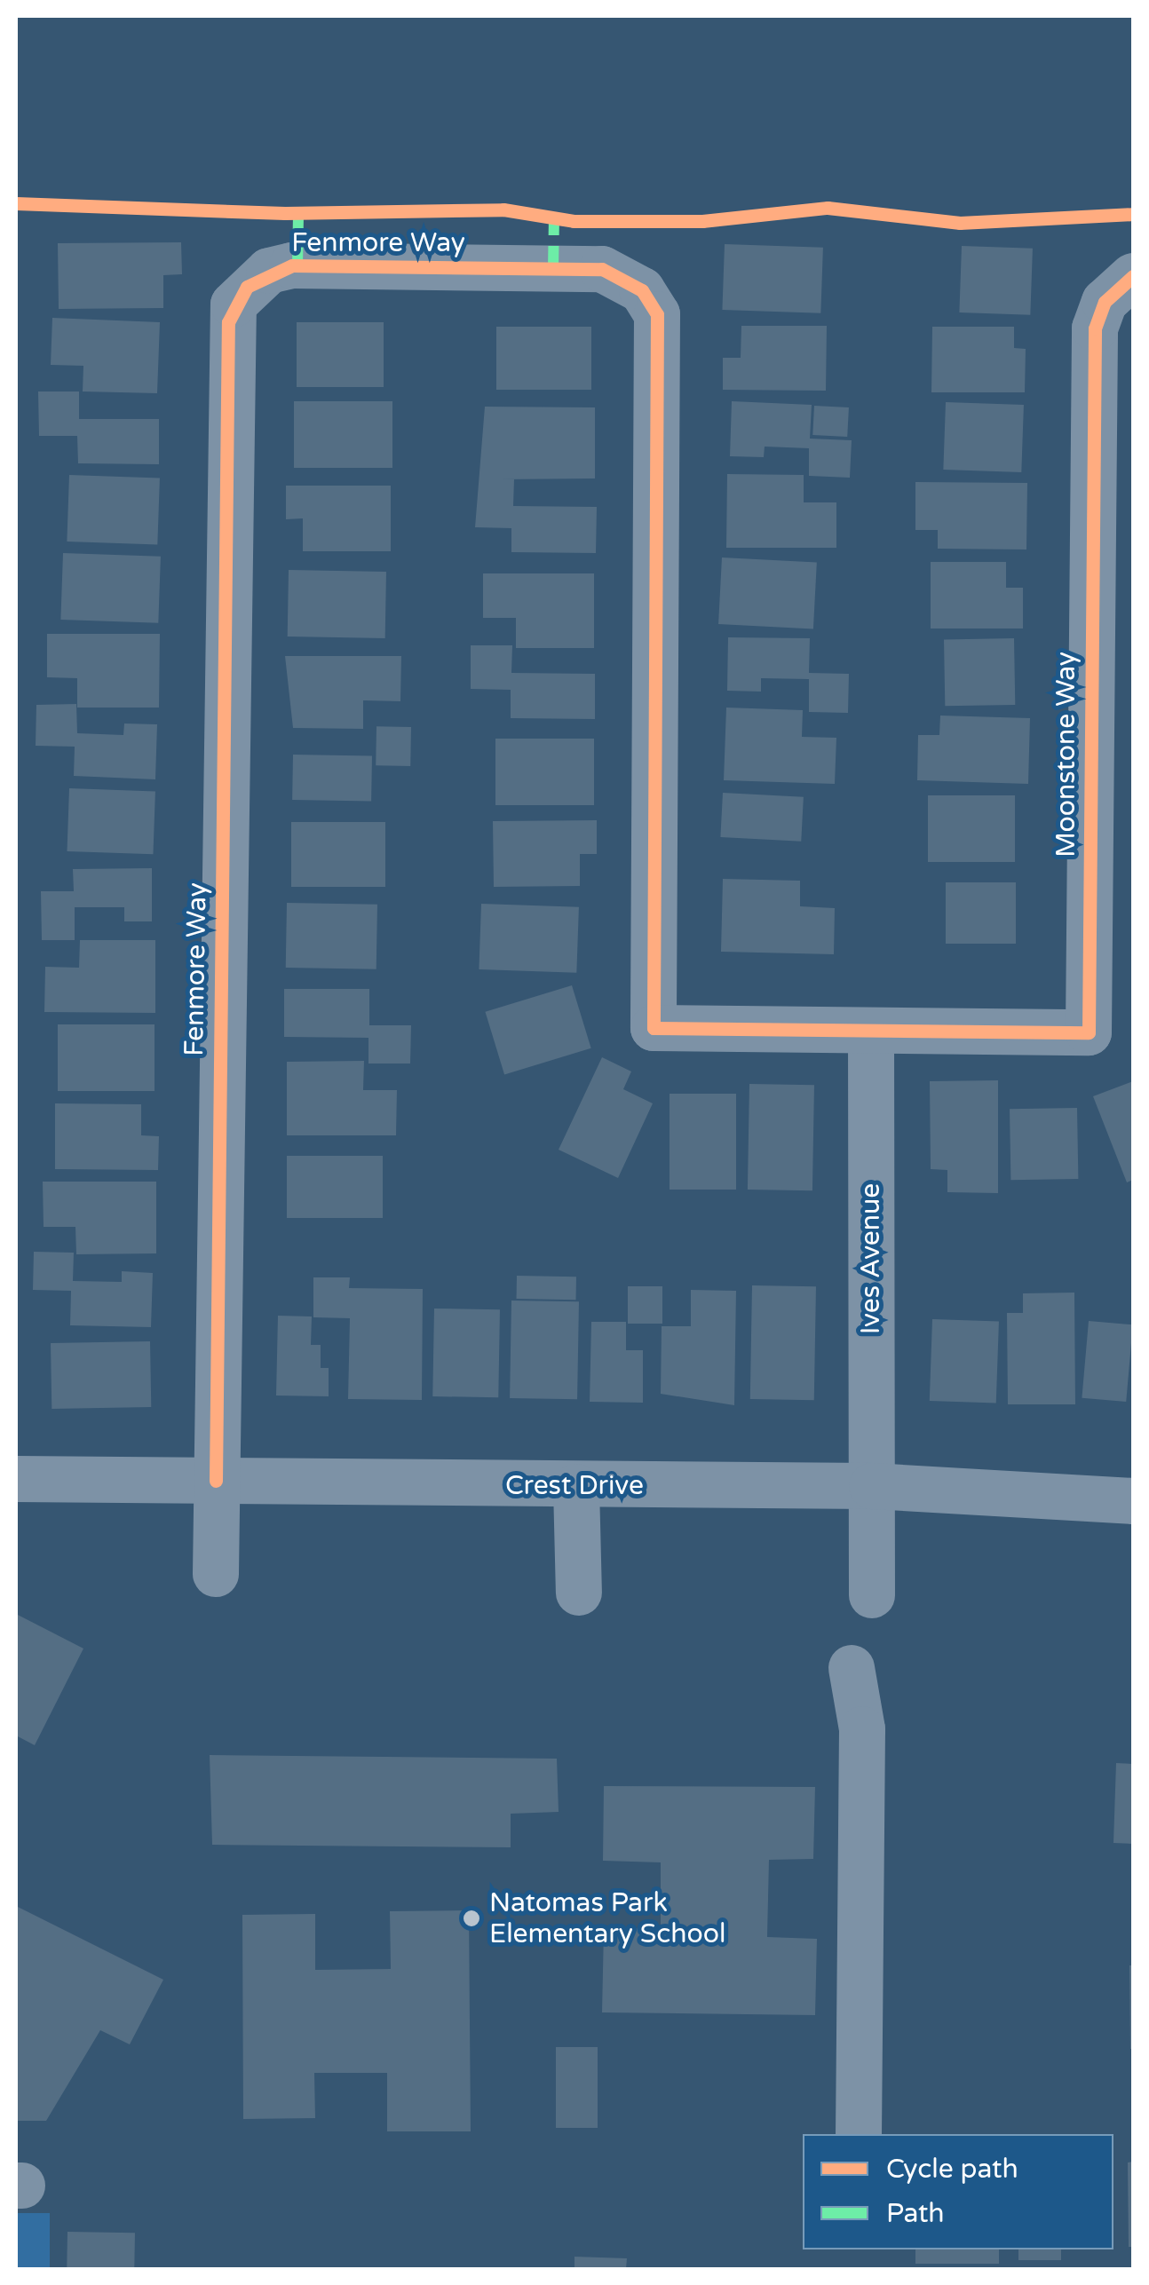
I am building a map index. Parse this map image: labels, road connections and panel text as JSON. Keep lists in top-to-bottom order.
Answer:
{
  "streets": {
    "street": [
      "Fenmore Way",
      "Moonstone Way",
      "Ives Avenue",
      "Crest Drive"
    ]
  },
  "crossings": [
    ["Fenmore Way", "Moonstone Way"],
    ["Fenmore Way", "Ives Avenue"],
    ["Fenmore Way", "Crest Drive"],
    ["Moonstone Way", "Ives Avenue"],
    ["Ives Avenue", "Crest Drive"]
  ],
  "places": ["Natomas Park Elementary School"],
  "legend": ["Cycle path", "Path"]
}
